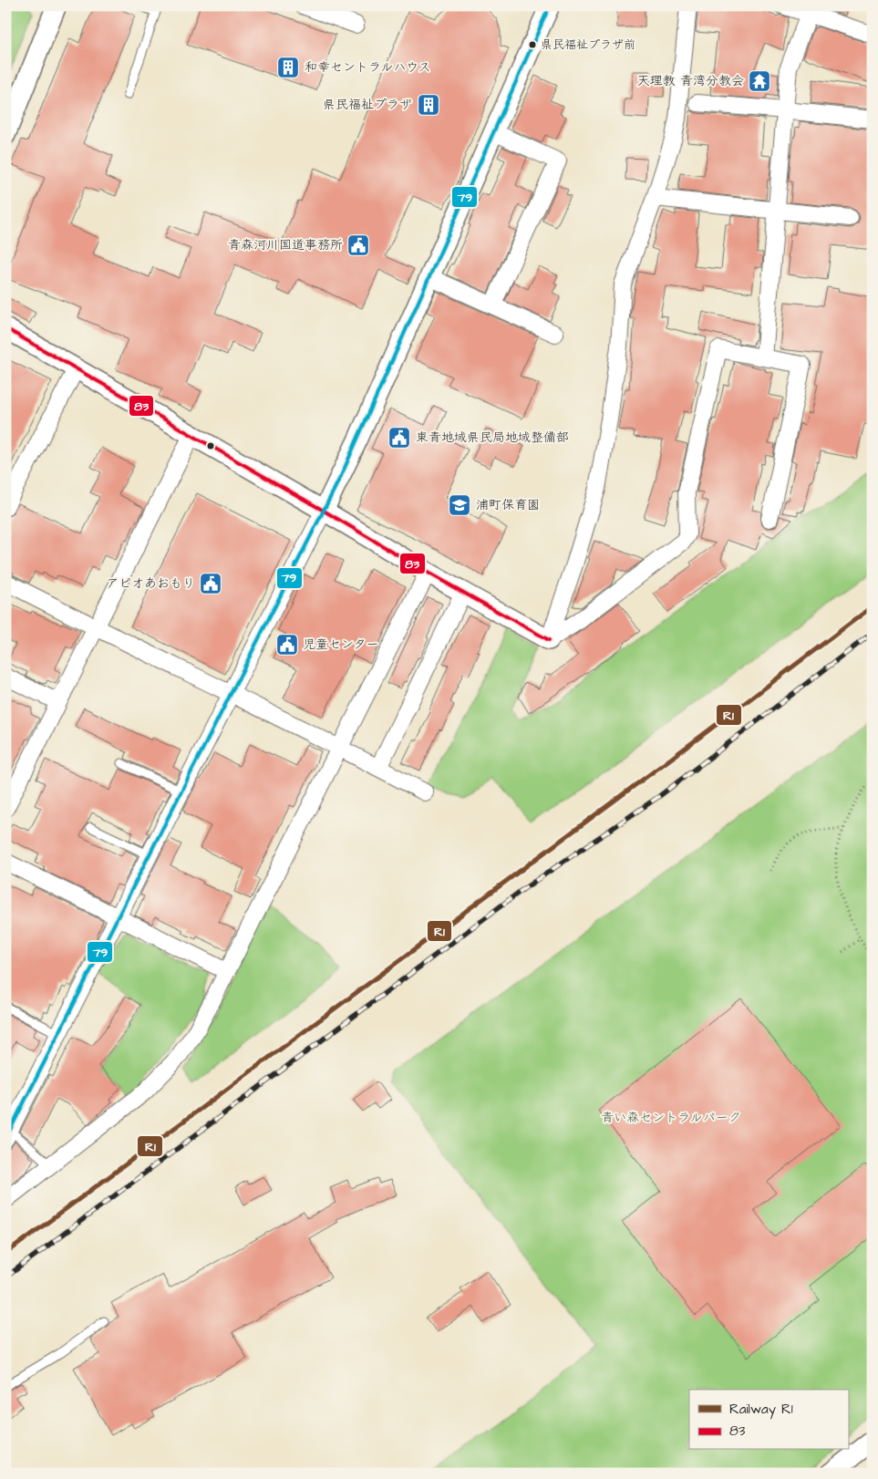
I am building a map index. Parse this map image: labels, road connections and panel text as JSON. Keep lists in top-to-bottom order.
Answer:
{
  "parks": ["青い森セントラルパーク"],
  "places": {
    "other": ["県民福祉プラザ前"],
    "building": ["和幸セントラルハウス", "県民福祉プラザ"],
    "temple": ["天理教 青湾分教会"],
    "public building": [
      "青森河川国道事務所",
      "東青地域県民局地域整備部",
      "アピオあおもり",
      "児童センター"
    ],
    "school or university": ["浦町保育園"]
  },
  "lines": ["transit line 79", "transit line 83", "rail line R1"],
  "legend": ["Railway R1", "83"]
}
